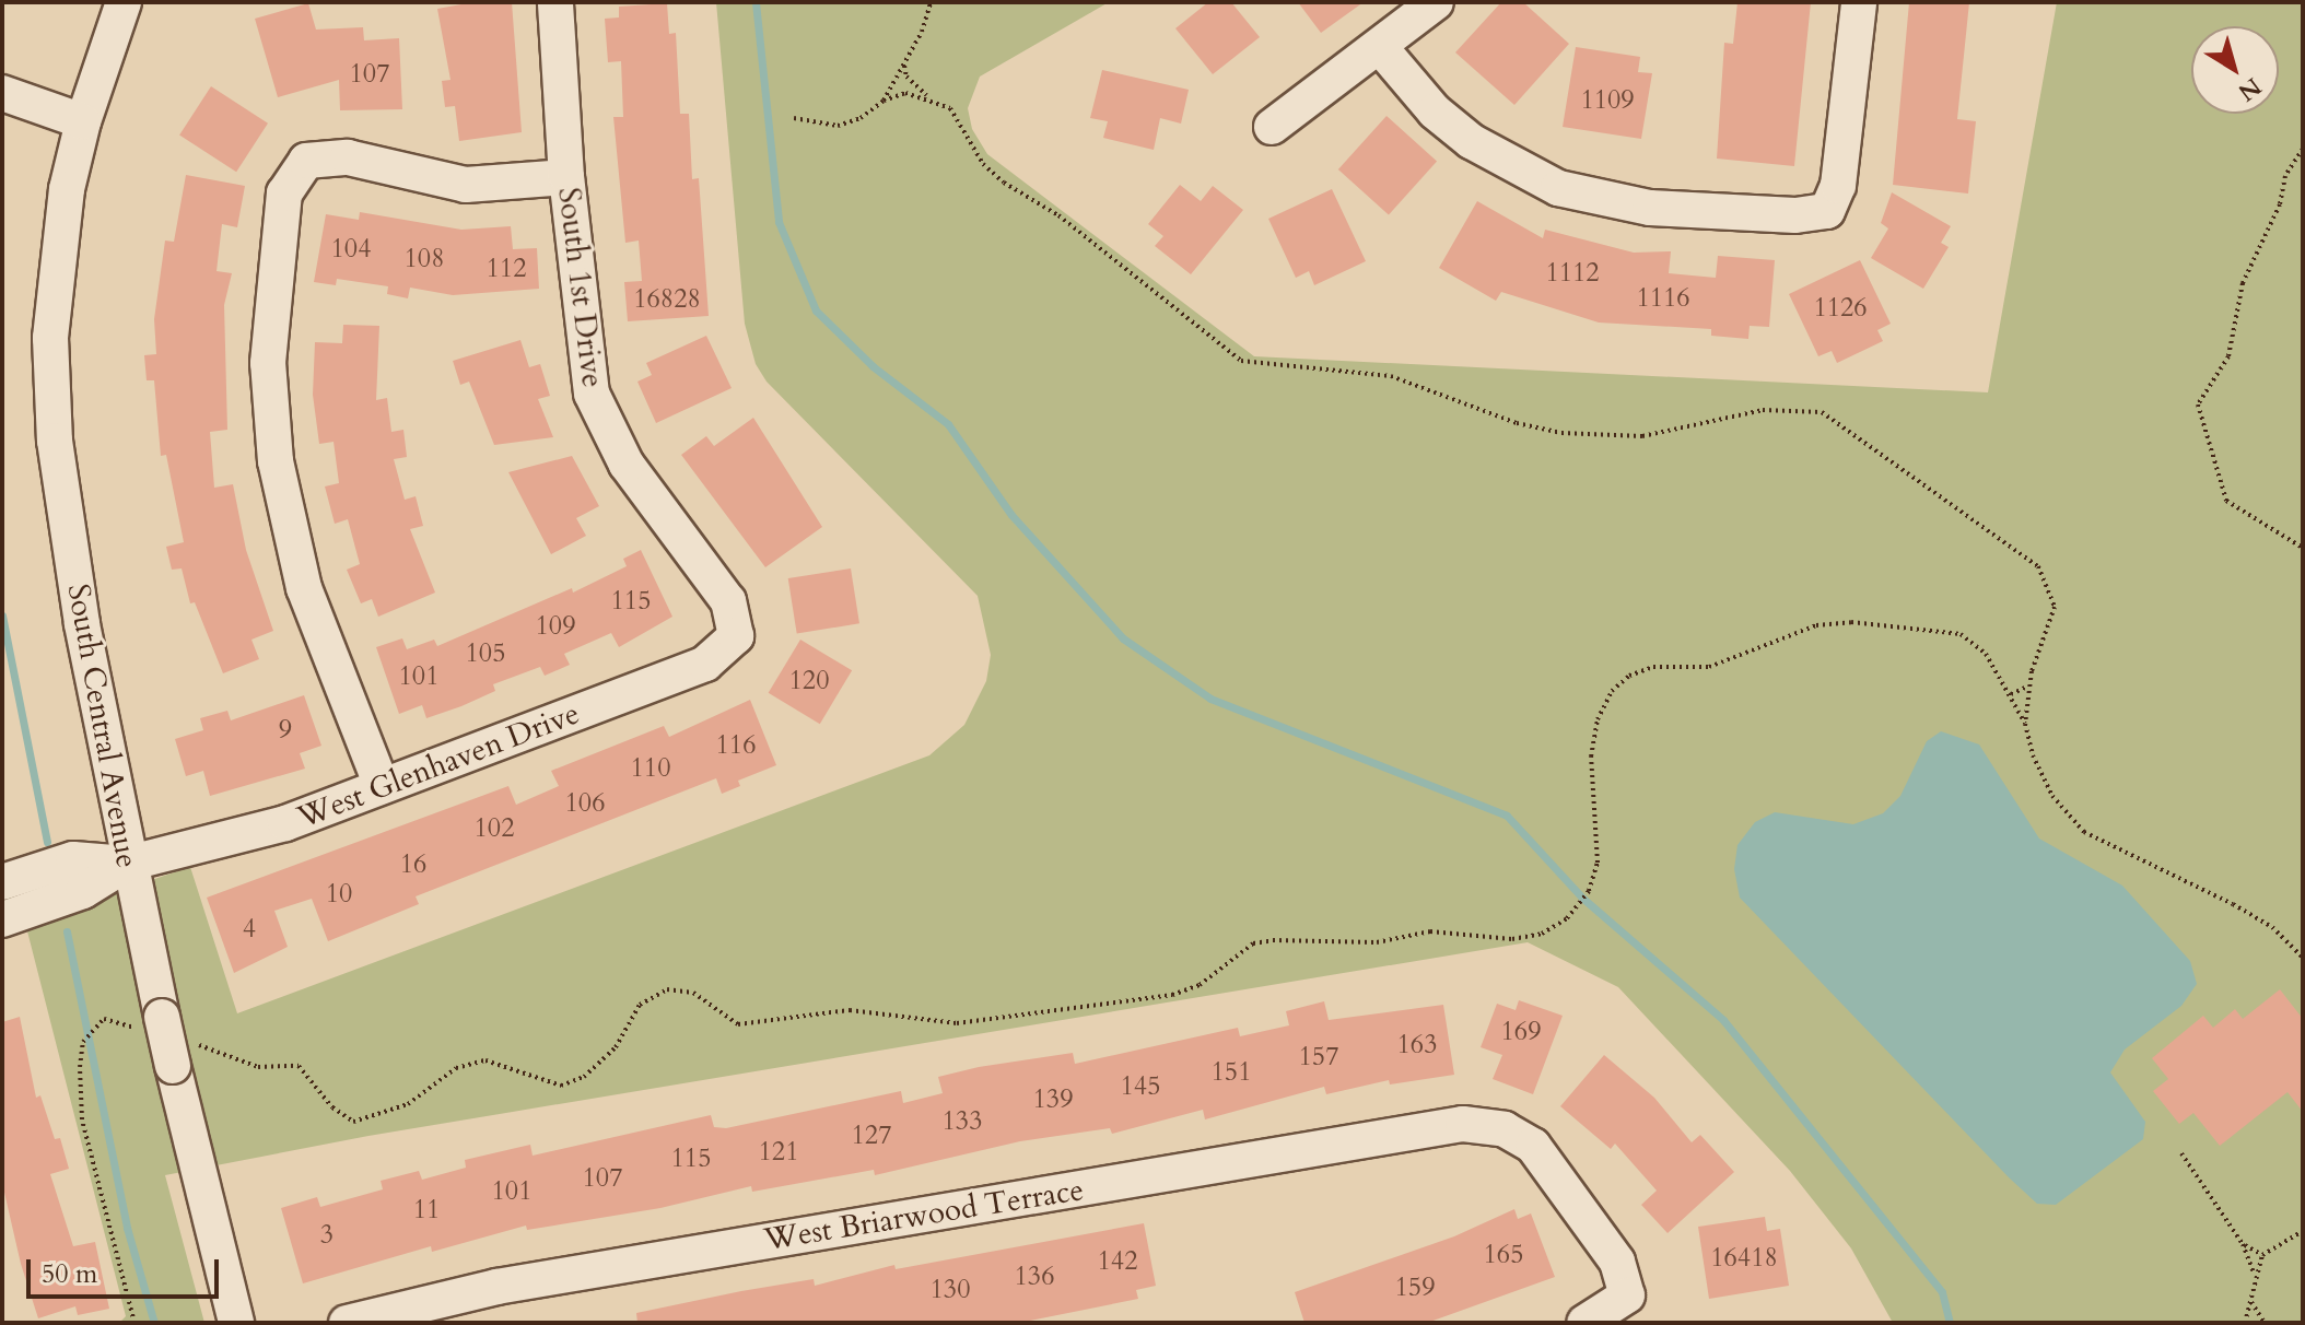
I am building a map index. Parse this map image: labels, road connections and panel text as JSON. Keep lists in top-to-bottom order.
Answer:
{
  "streets": {
    "street": [
      "South 1st Drive",
      "South Central Avenue",
      "West Glenhaven Drive",
      "West Briarwood Terrace"
    ]
  },
  "crossings": [
    ["South 1st Drive", "West Glenhaven Drive"],
    ["South Central Avenue", "West Glenhaven Drive"]
  ],
  "house_numbers": [
    "107",
    "1109",
    "104",
    "108",
    "112",
    "1112",
    "1116",
    "16828",
    "1126",
    "115",
    "109",
    "105",
    "101",
    "120",
    "9",
    "116",
    "110",
    "106",
    "102",
    "16",
    "10",
    "4",
    "169",
    "163",
    "157",
    "151",
    "145",
    "139",
    "133",
    "127",
    "121",
    "115",
    "107",
    "101",
    "11",
    "3",
    "165",
    "16418",
    "142",
    "136",
    "159",
    "130"
  ],
  "scale_bar": "50 m",
  "north": "bottom right"
}
